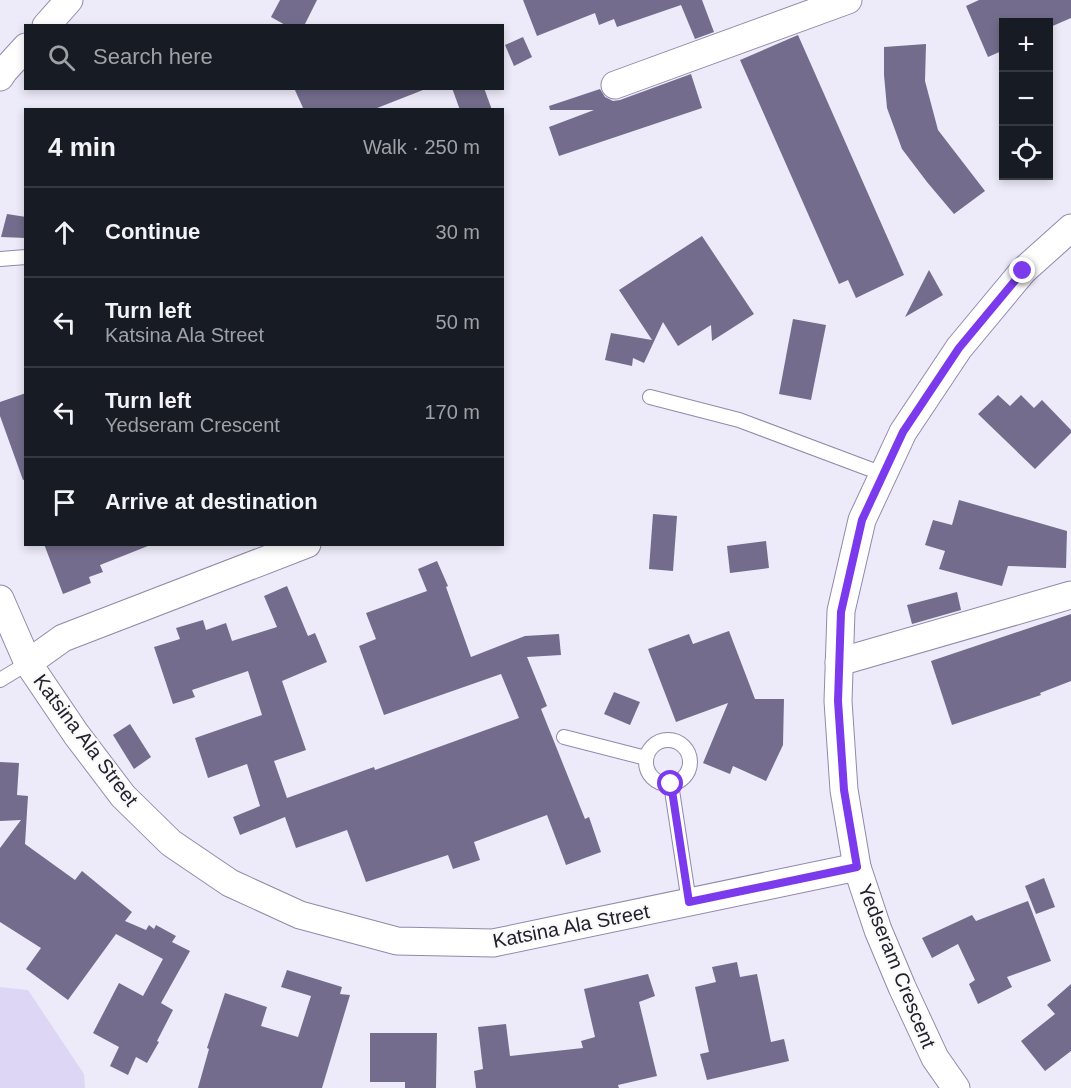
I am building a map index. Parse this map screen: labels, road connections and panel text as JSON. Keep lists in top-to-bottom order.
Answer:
{
  "streets": {
    "street": ["Katsina Ala Street", "Yedseram Crescent"]
  },
  "crossings": [
    ["Katsina Ala Street", "Yedseram Crescent"]
  ],
  "page": {
    "map_buttons": ["+", "−"],
    "search": "Search here",
    "heading": ["4 min", "Walk · 250 m"],
    "list": [
      ["Continue", "30 m"],
      ["Turn left", "Katsina Ala Street", "50 m"],
      ["Turn left", "Yedseram Crescent", "170 m"],
      "Arrive at destination"
    ]
  }
}
